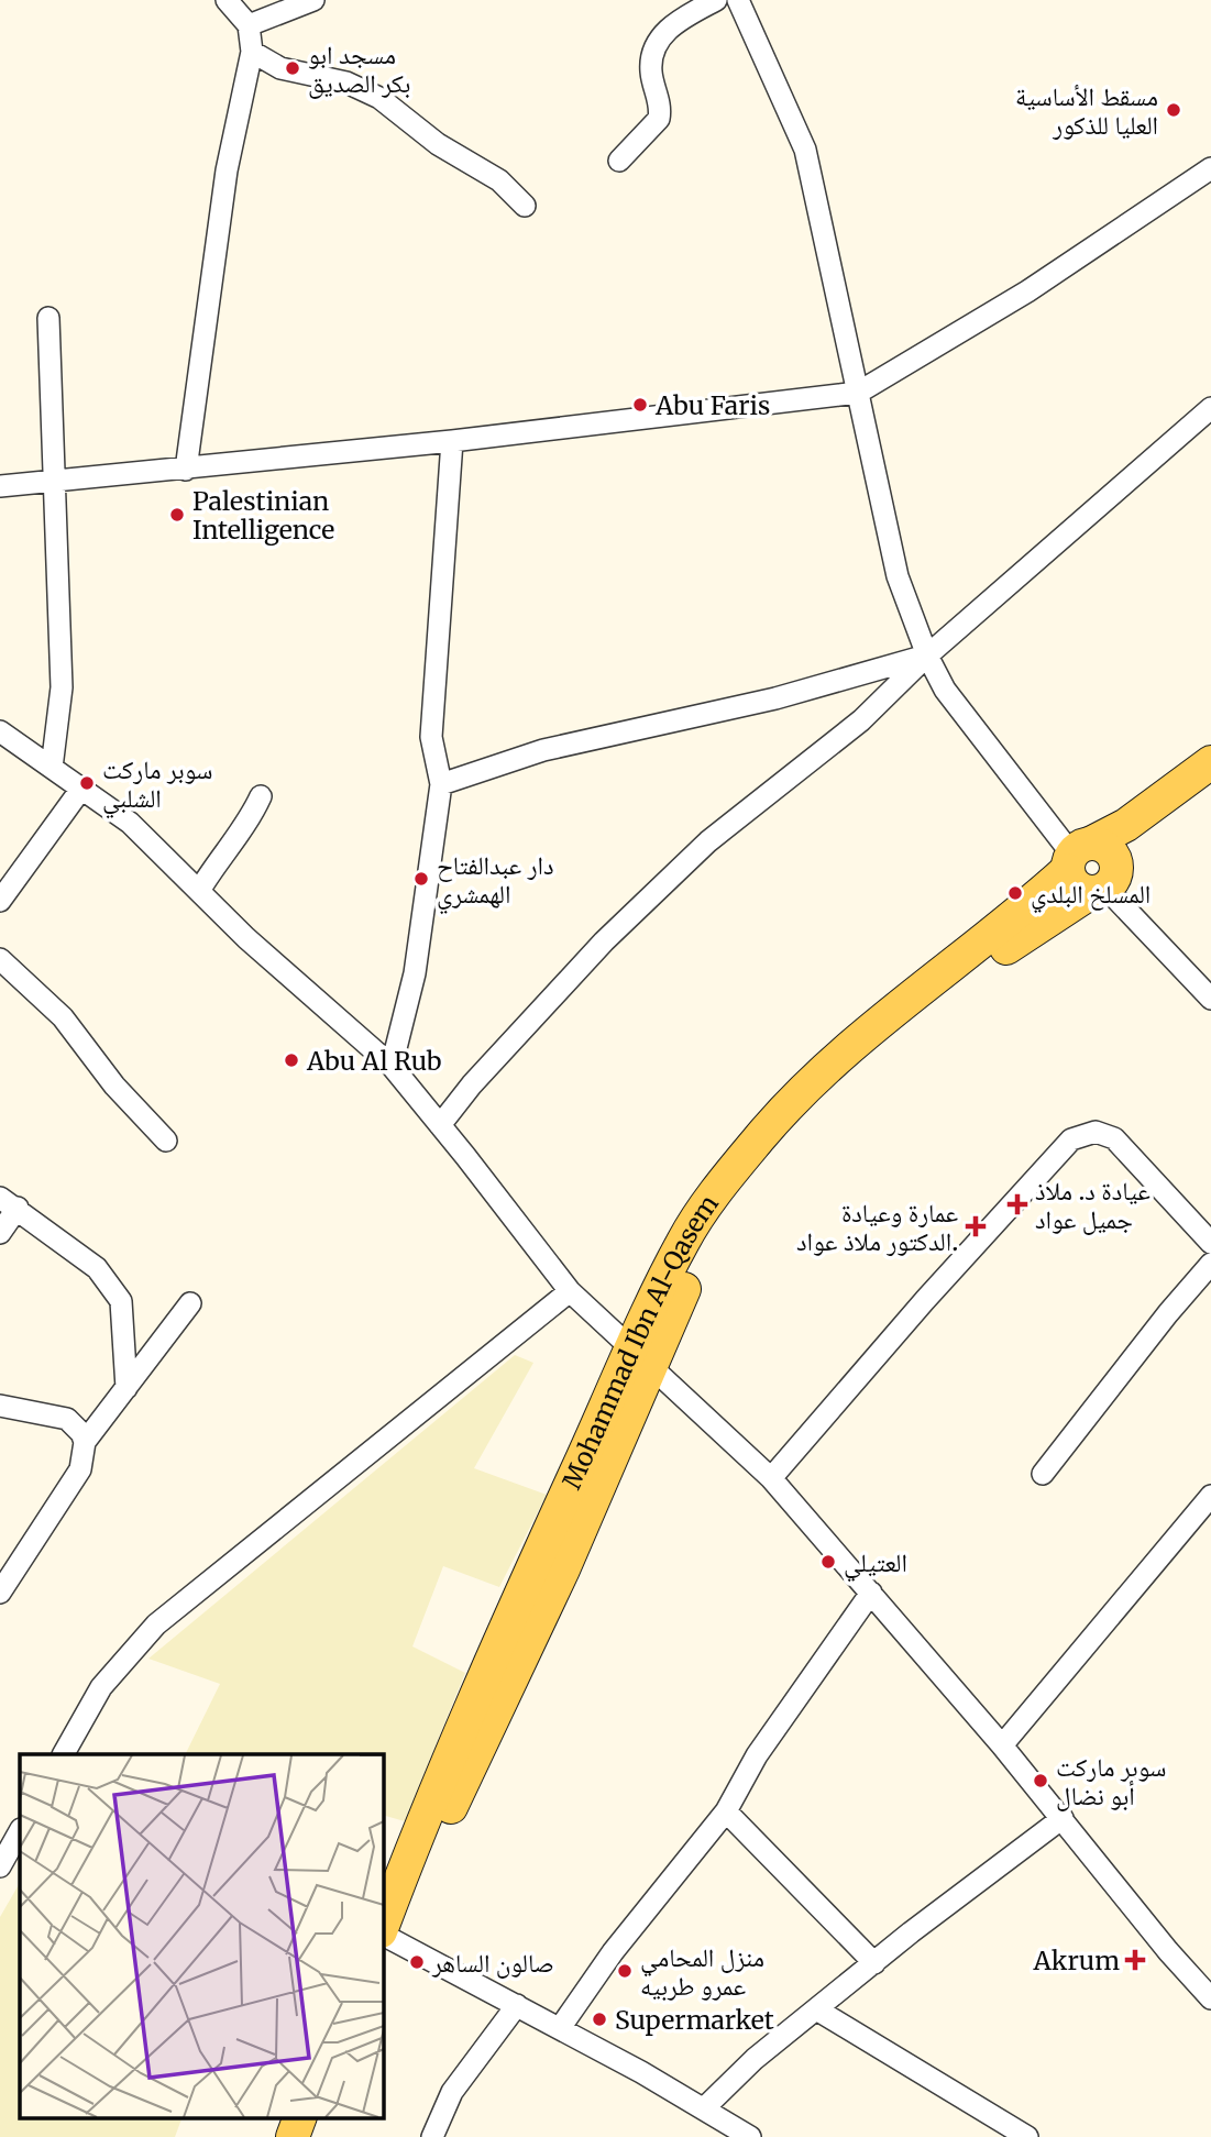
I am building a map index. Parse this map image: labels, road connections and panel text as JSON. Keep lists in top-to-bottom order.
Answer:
{
  "streets": {
    "main road": ["Mohammad Ibn Al-Qasem"]
  },
  "places": {
    "other": [
      "مسجد ابو بكر الصديق",
      "مسقط الأساسية العليا للذكور",
      "Abu Faris",
      "Palestinian Intelligence",
      "سوبر ماركت الشلبي",
      "دار عبدالفتاح الهمشري",
      "المسلخ البلدي",
      "Abu Al Rub",
      "العتيلي",
      "سوبر ماركت أبو نضال",
      "صالون الساهر",
      "منزل المحامي عمرو طربيه",
      "Supermarket"
    ],
    "health": ["عيادة د. ملاذ جميل عواد", "عمارة وعيادة الدكتور ملاذ عواد.", "Akrum"]
  }
}
